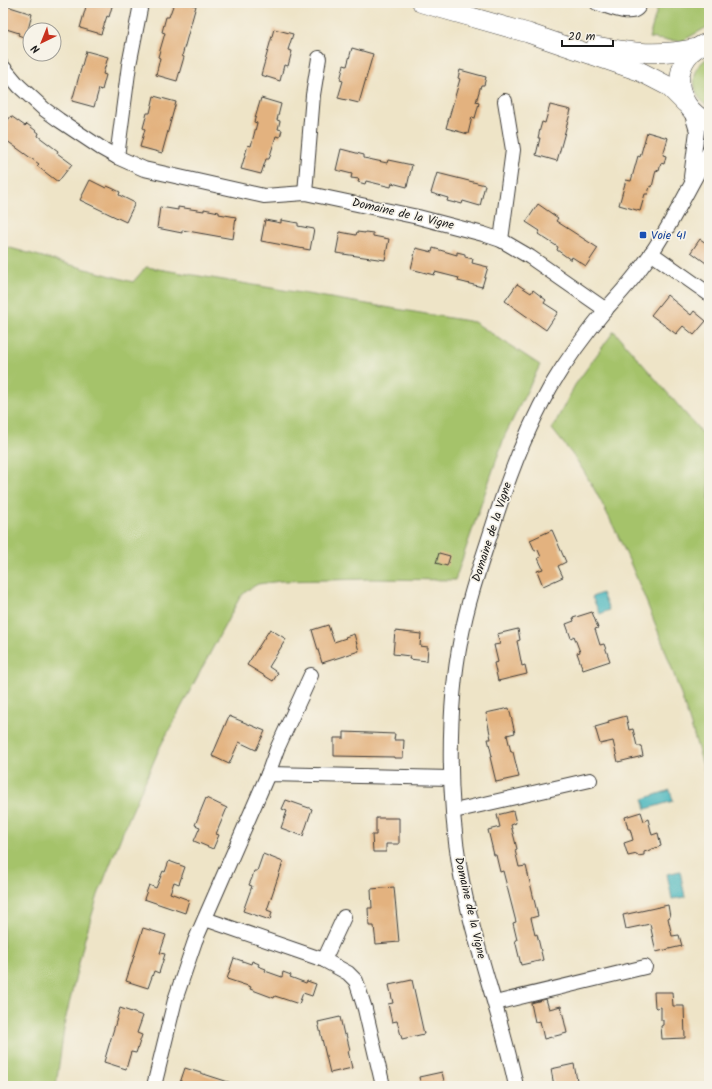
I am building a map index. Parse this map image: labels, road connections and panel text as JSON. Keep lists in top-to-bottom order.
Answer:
{
  "streets": {
    "street": ["Domaine de la Vigne"]
  },
  "places": {
    "transit": ["Voie 41"]
  },
  "scale_bar": "20 m",
  "north": "bottom left"
}
